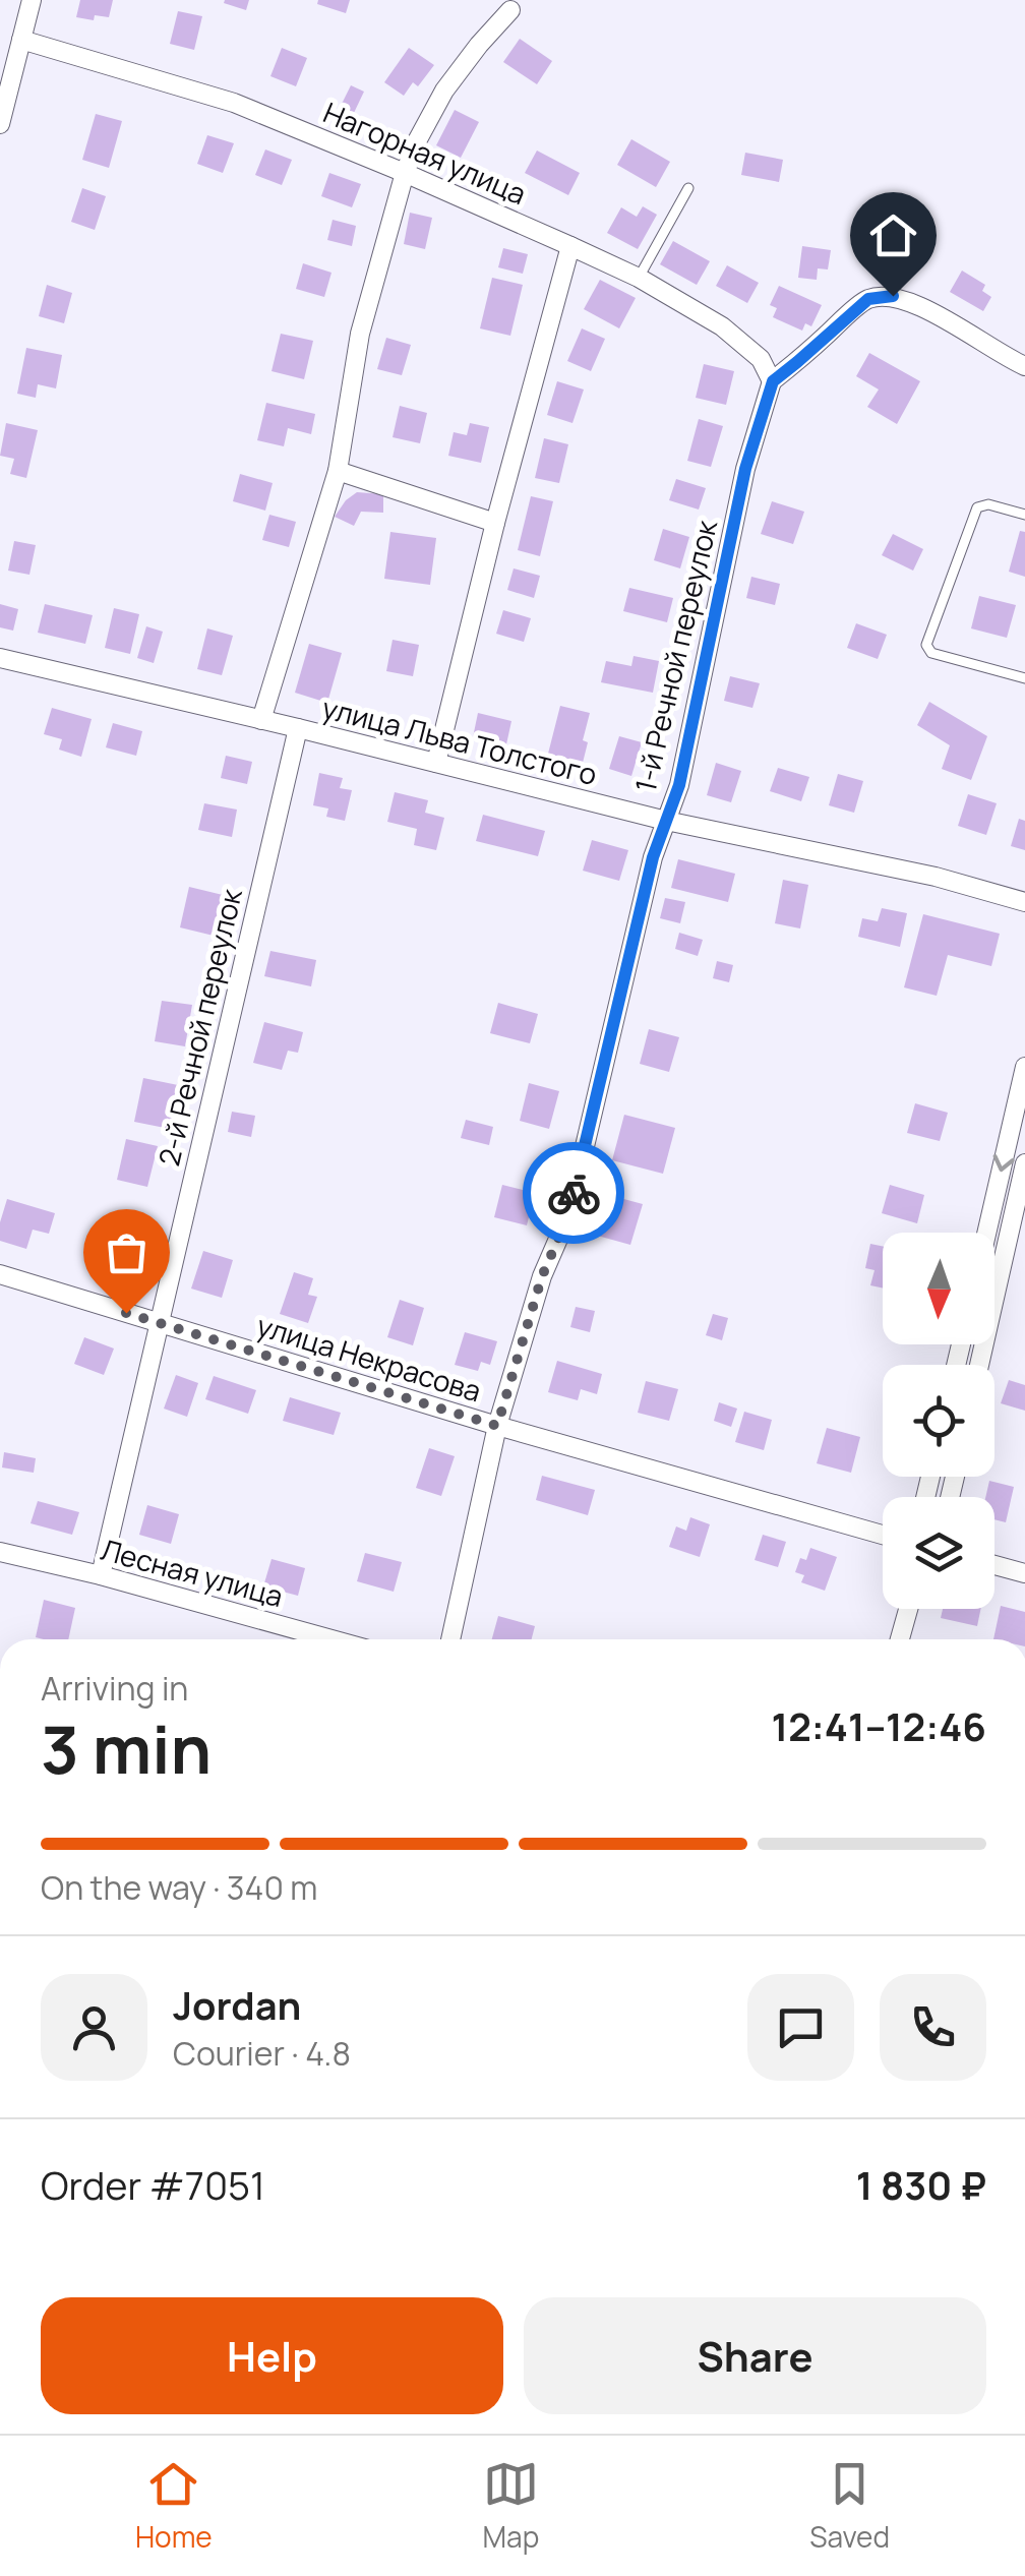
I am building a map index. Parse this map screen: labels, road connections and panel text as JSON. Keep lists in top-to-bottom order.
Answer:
{
  "streets": {
    "street": [
      "Нагорная улица",
      "1-й Речной переулок",
      "улица Льва Толстого",
      "2-й Речной переулок",
      "улица Некрасова",
      "Лесная улица"
    ]
  },
  "crossings": [
    ["Нагорная улица", "1-й Речной переулок"],
    ["1-й Речной переулок", "улица Льва Толстого"],
    ["1-й Речной переулок", "улица Некрасова"],
    ["улица Льва Толстого", "2-й Речной переулок"],
    ["2-й Речной переулок", "улица Некрасова"],
    ["2-й Речной переулок", "Лесная улица"]
  ],
  "north": "bottom",
  "page": {
    "heading": ["3 min", "Arriving in", "12:41–12:46"],
    "panel": [
      "Jordan",
      "Courier · 4.8",
      "Order #7051",
      "1 830 ₽"
    ],
    "bar": "On the way · 340 m",
    "buttons": ["Help", "Share"],
    "tabs": ["Home", "Map", "Saved"]
  }
}
